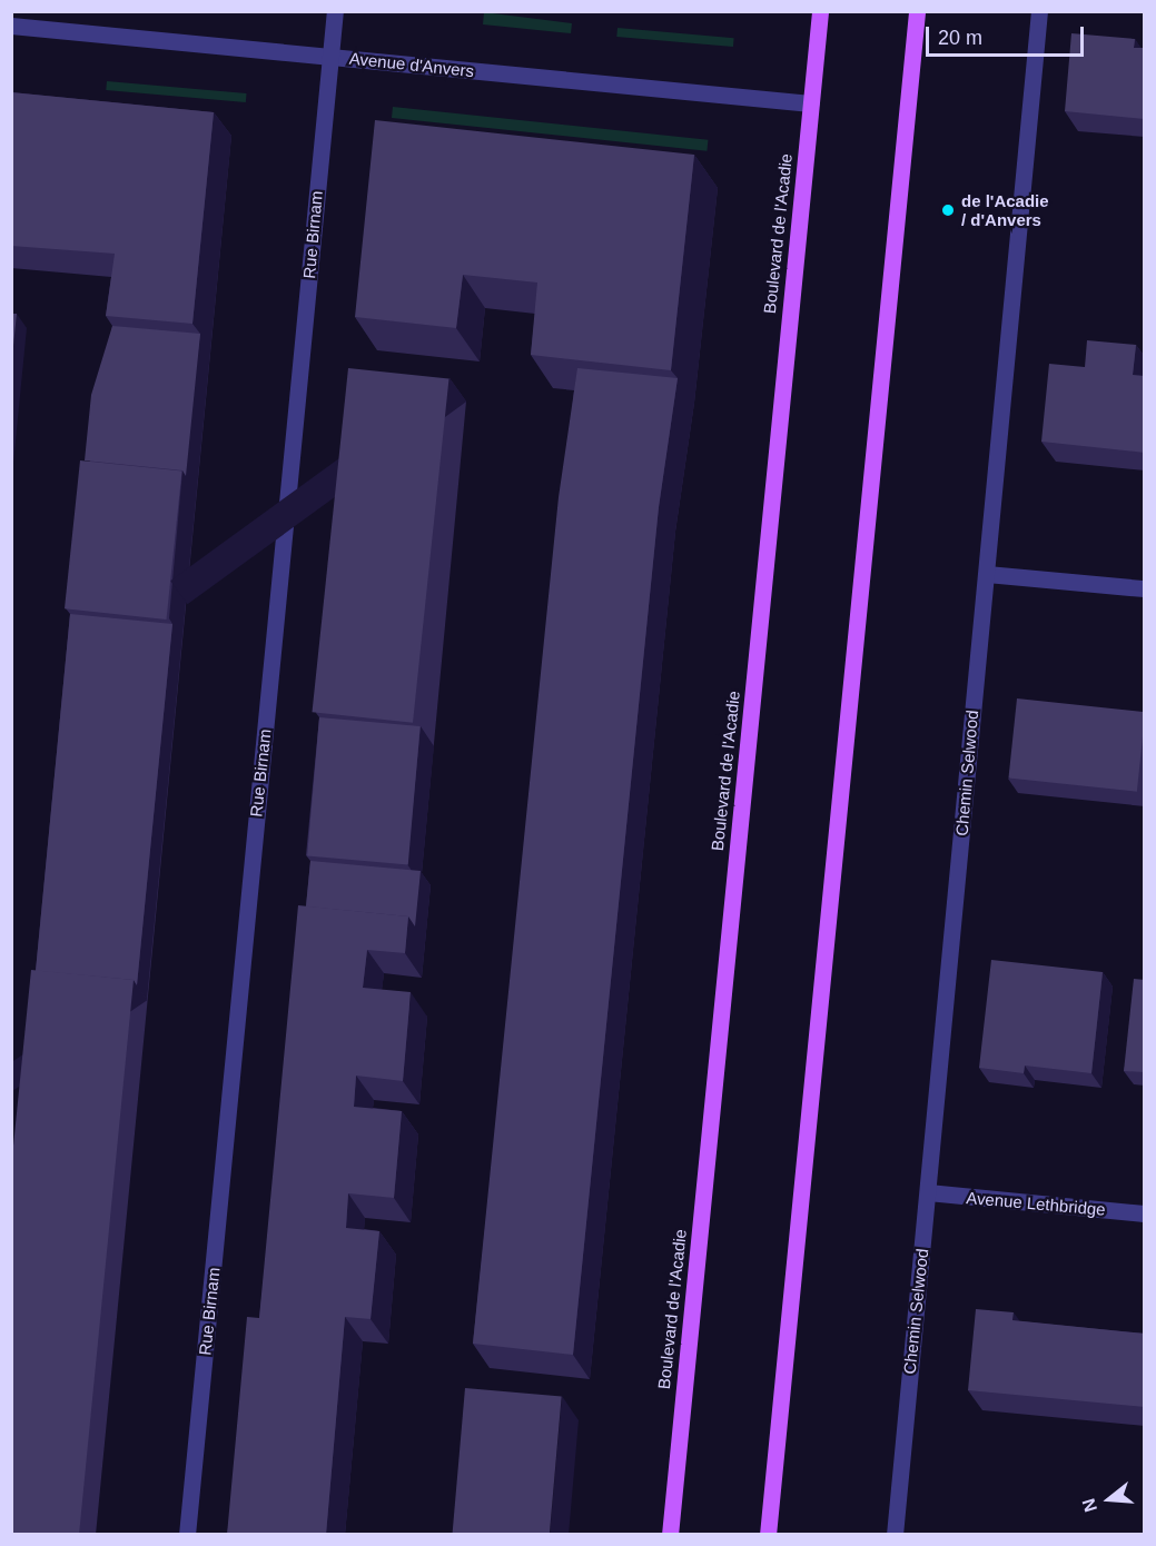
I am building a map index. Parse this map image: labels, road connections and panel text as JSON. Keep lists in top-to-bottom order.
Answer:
{
  "streets": {
    "main road": ["Boulevard de l'Acadie"],
    "street": [
      "Avenue d'Anvers",
      "Rue Birnam",
      "Chemin Selwood",
      "Avenue Lethbridge"
    ]
  },
  "crossings": [
    ["Avenue d'Anvers", "Boulevard de l'Acadie"],
    ["Avenue d'Anvers", "Rue Birnam"],
    ["Chemin Selwood", "Avenue Lethbridge"]
  ],
  "places": ["de l'Acadie / d'Anvers"],
  "scale_bar": "20 m",
  "north": "left"
}
